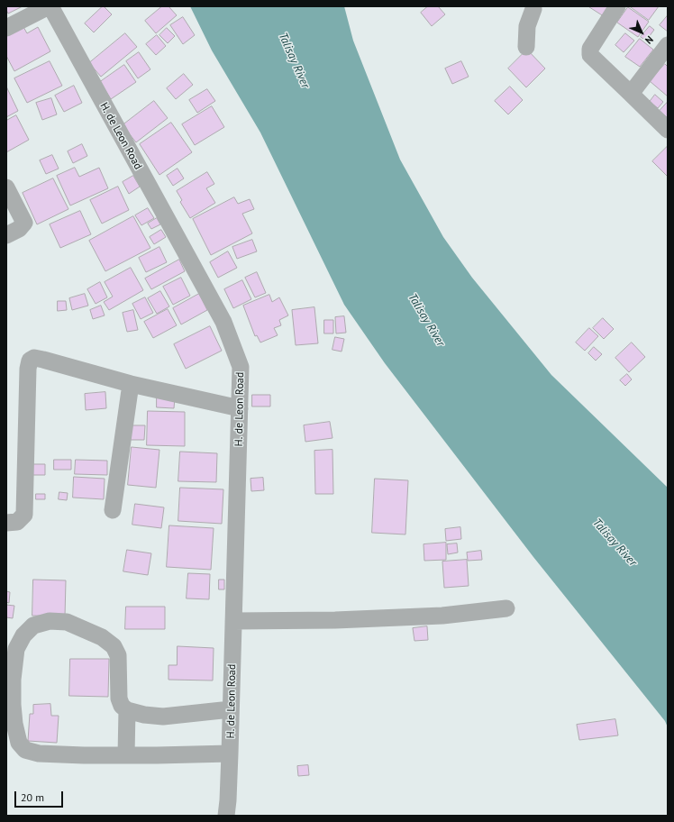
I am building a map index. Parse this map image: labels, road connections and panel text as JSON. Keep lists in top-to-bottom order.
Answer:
{
  "streets": {
    "street": ["H. de Leon Road"]
  },
  "water": ["Talisay River"],
  "scale_bar": "20 m",
  "north": "bottom right"
}
